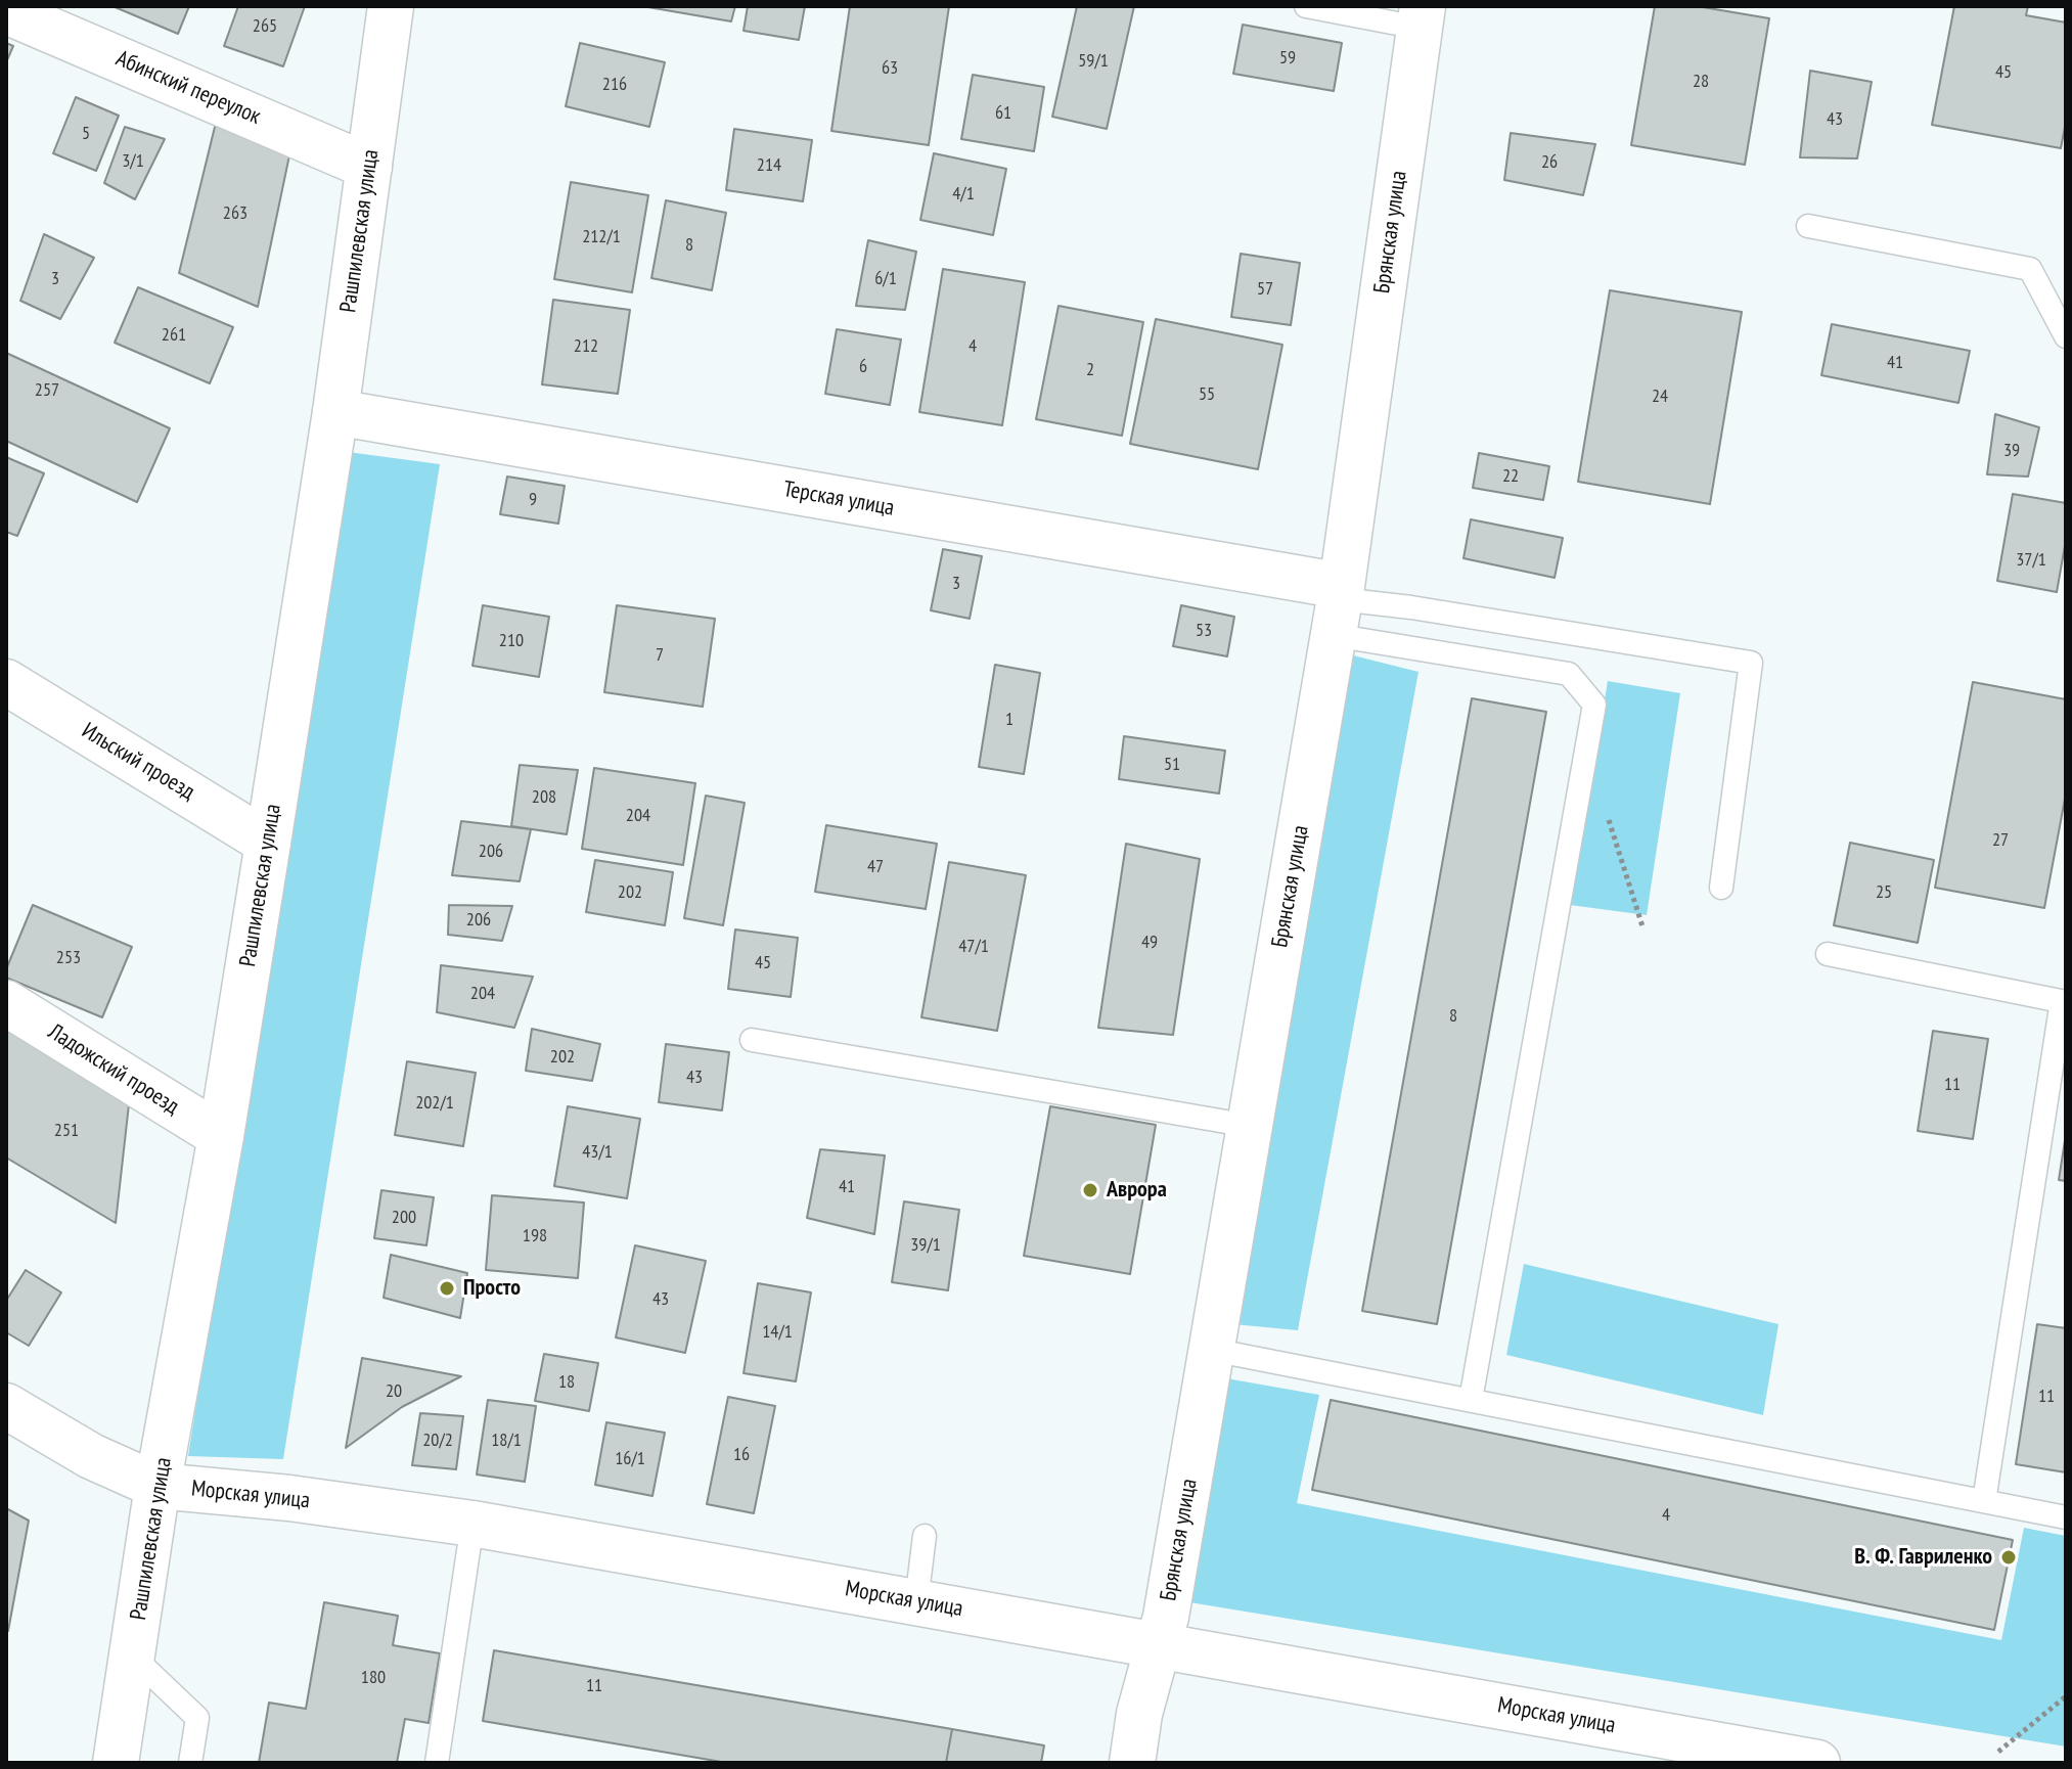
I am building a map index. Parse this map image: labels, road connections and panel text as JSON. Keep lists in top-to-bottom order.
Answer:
{
  "streets": {
    "street": [
      "Абинский переулок",
      "Рашпилевская улица",
      "Брянская улица",
      "Терская улица",
      "Ильский проезд",
      "Ладожский проезд",
      "Морская улица"
    ]
  },
  "crossings": [
    ["Абинский переулок", "Рашпилевская улица"],
    ["Рашпилевская улица", "Терская улица"],
    ["Рашпилевская улица", "Ильский проезд"],
    ["Рашпилевская улица", "Ладожский проезд"],
    ["Рашпилевская улица", "Морская улица"],
    ["Брянская улица", "Терская улица"],
    ["Брянская улица", "Морская улица"]
  ],
  "places": ["Аврора", "Просто", "В. Ф. Гавриленко"],
  "house_numbers": [
    "265",
    "59",
    "59/1",
    "63",
    "45",
    "28",
    "216",
    "61",
    "43",
    "5",
    "3/1",
    "26",
    "214",
    "4/1",
    "263",
    "212/1",
    "8",
    "3",
    "6/1",
    "57",
    "261",
    "212",
    "4",
    "41",
    "6",
    "2",
    "257",
    "55",
    "24",
    "39",
    "22",
    "9",
    "37/1",
    "3",
    "53",
    "210",
    "7",
    "1",
    "51",
    "208",
    "204",
    "27",
    "206",
    "47",
    "202",
    "25",
    "206",
    "49",
    "47/1",
    "253",
    "45",
    "204",
    "8",
    "202",
    "43",
    "11",
    "202/1",
    "251",
    "43/1",
    "41",
    "200",
    "198",
    "39/1",
    "43",
    "14/1",
    "18",
    "20",
    "11",
    "20/2",
    "18/1",
    "16",
    "16/1",
    "4",
    "180",
    "11"
  ]
}
